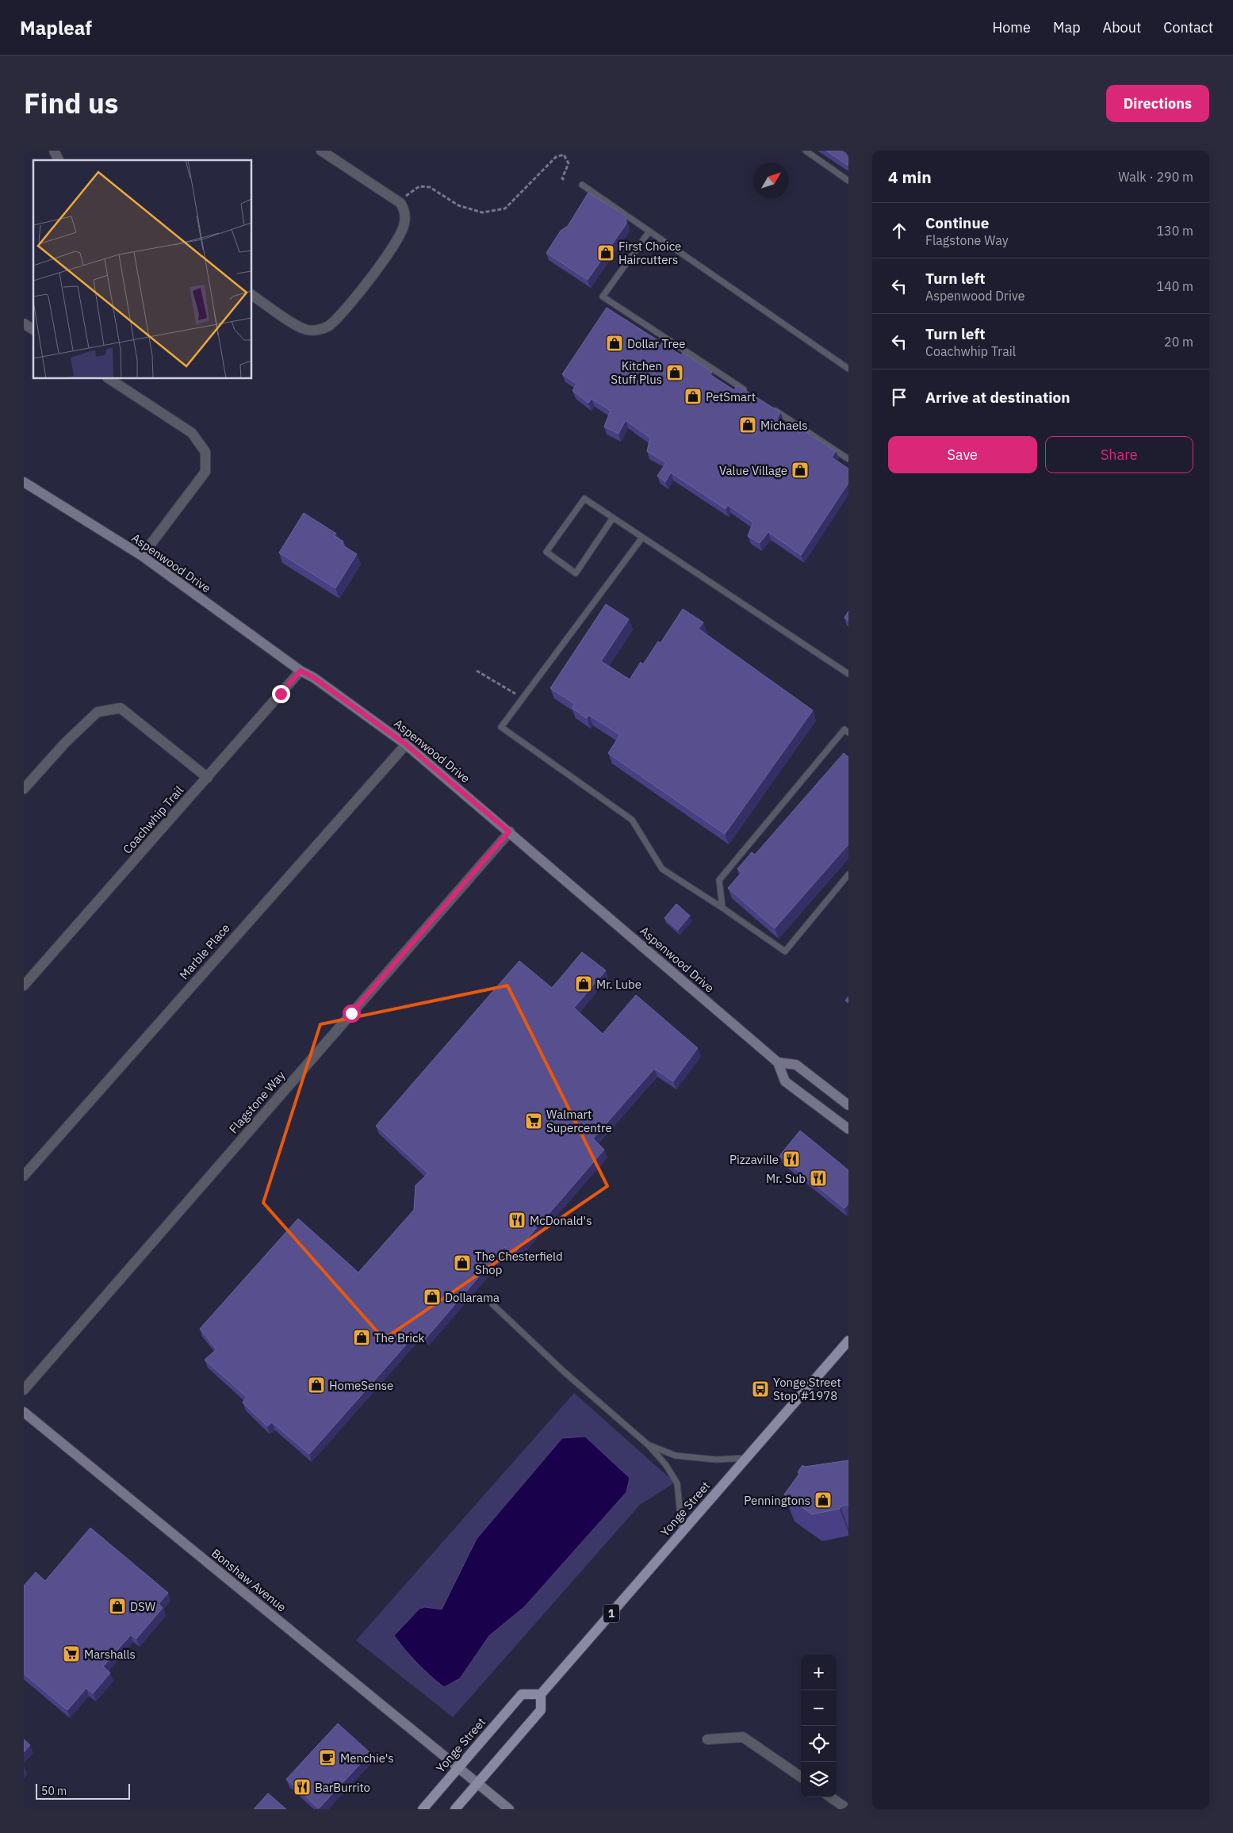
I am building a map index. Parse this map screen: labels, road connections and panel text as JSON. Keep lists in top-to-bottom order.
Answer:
{
  "streets": {
    "main road": ["Yonge Street", "1"],
    "street": [
      "Aspenwood Drive",
      "Coachwhip Trail",
      "Marble Place",
      "Flagstone Way",
      "Bonshaw Avenue"
    ]
  },
  "crossings": [
    ["Aspenwood Drive", "Coachwhip Trail"],
    ["Aspenwood Drive", "Marble Place"],
    ["Aspenwood Drive", "Flagstone Way"],
    ["Yonge Street", "Bonshaw Avenue"]
  ],
  "places": {
    "shop": [
      "First Choice Haircutters",
      "Dollar Tree",
      "Kitchen Stuff Plus",
      "PetSmart",
      "Michaels",
      "Value Village",
      "Mr. Lube",
      "The Chesterfield Shop",
      "Dollarama",
      "The Brick",
      "HomeSense",
      "Penningtons",
      "DSW"
    ],
    "supermarket": ["Walmart Supercentre", "Marshalls"],
    "restaurant": [
      "Pizzaville",
      "Mr. Sub",
      "McDonald's",
      "BarBurrito"
    ],
    "bus stop": ["Yonge Street Stop #1978"],
    "cafe": ["Menchie's"]
  },
  "scale_bar": "50 m",
  "north": "top right",
  "page": {
    "header": "Mapleaf",
    "nav": [
      "Home",
      "Map",
      "About",
      "Contact"
    ],
    "title": "Find us",
    "buttons": [
      "Directions",
      ["Save", "Share"]
    ],
    "heading": ["4 min", "Walk · 290 m"],
    "list": [
      ["Continue", "Flagstone Way", "130 m"],
      ["Turn left", "Aspenwood Drive", "140 m"],
      ["Turn left", "Coachwhip Trail", "20 m"],
      "Arrive at destination"
    ],
    "map_buttons": ["+", "−"],
    "scale": "50 m"
  }
}
